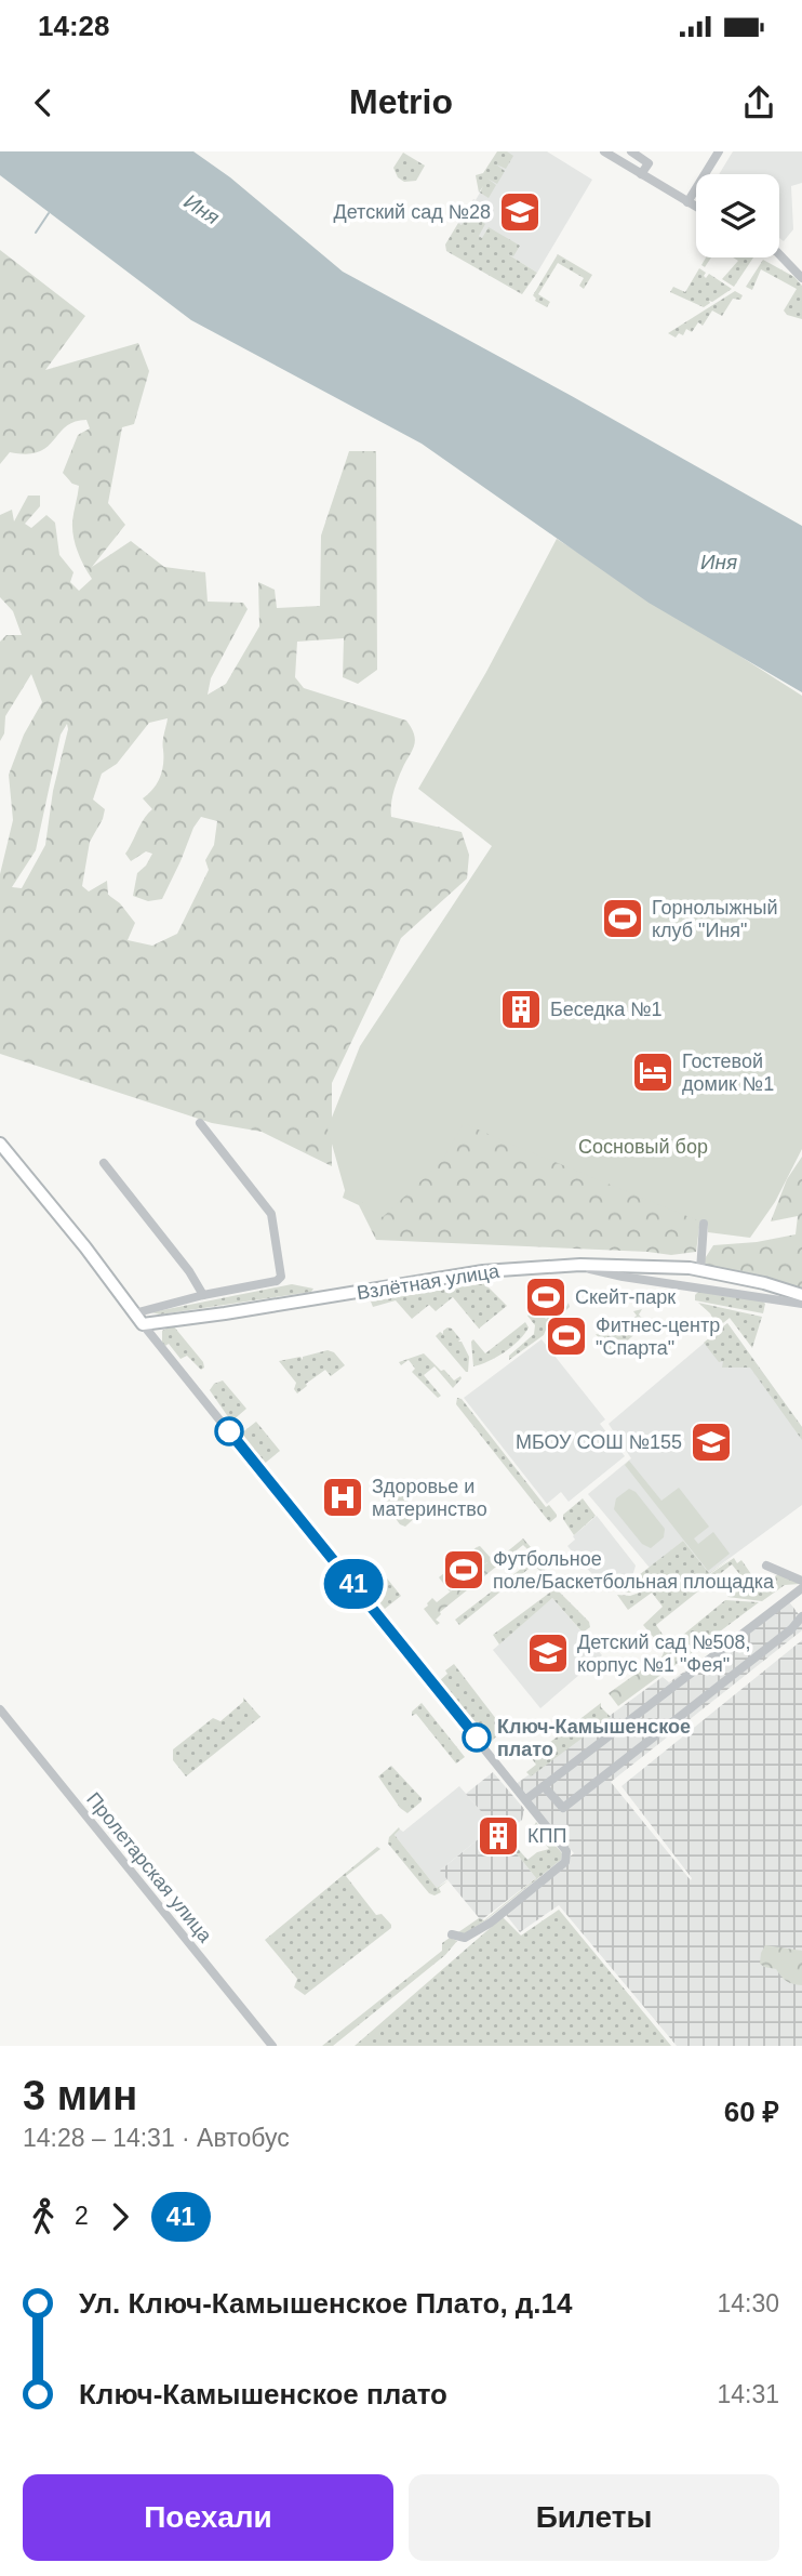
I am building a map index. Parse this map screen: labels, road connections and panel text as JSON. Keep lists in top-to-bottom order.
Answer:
{
  "streets": {
    "main road": ["Взлётная улица"],
    "street": ["Пролетарская улица"]
  },
  "water": ["Иня"],
  "parks": ["Сосновый бор"],
  "places": {
    "school or university": ["Детский сад №28", "МБОУ СОШ №155", "Детский сад №508, корпус №1 \"Фея\""],
    "sports": [
      "Горнолыжный клуб \"Иня\"",
      "Скейт-парк",
      "Фитнес-центр \"Спарта\"",
      "Футбольное поле/Баскетбольная площадка"
    ],
    "building": ["Беседка №1", "КПП"],
    "hotel": ["Гостевой домик №1"],
    "hospital": ["Здоровье и материнство"],
    "other": ["Ключ-Камышенское плато"]
  },
  "lines": ["bus line 41"],
  "page": {
    "status": "14:28",
    "header": "Metrio",
    "on_map": "41",
    "heading": ["3 мин", "14:28 – 14:31 · Автобус", "60 ₽"],
    "legs": ["2", "41"],
    "list": [
      {
        "name": "Ул. Ключ-Камышенское Плато, д.14",
        "value": "14:30"
      },
      {
        "name": "Ключ-Камышенское плато",
        "value": "14:31"
      }
    ],
    "buttons": ["Поехали", "Билеты"]
  }
}
